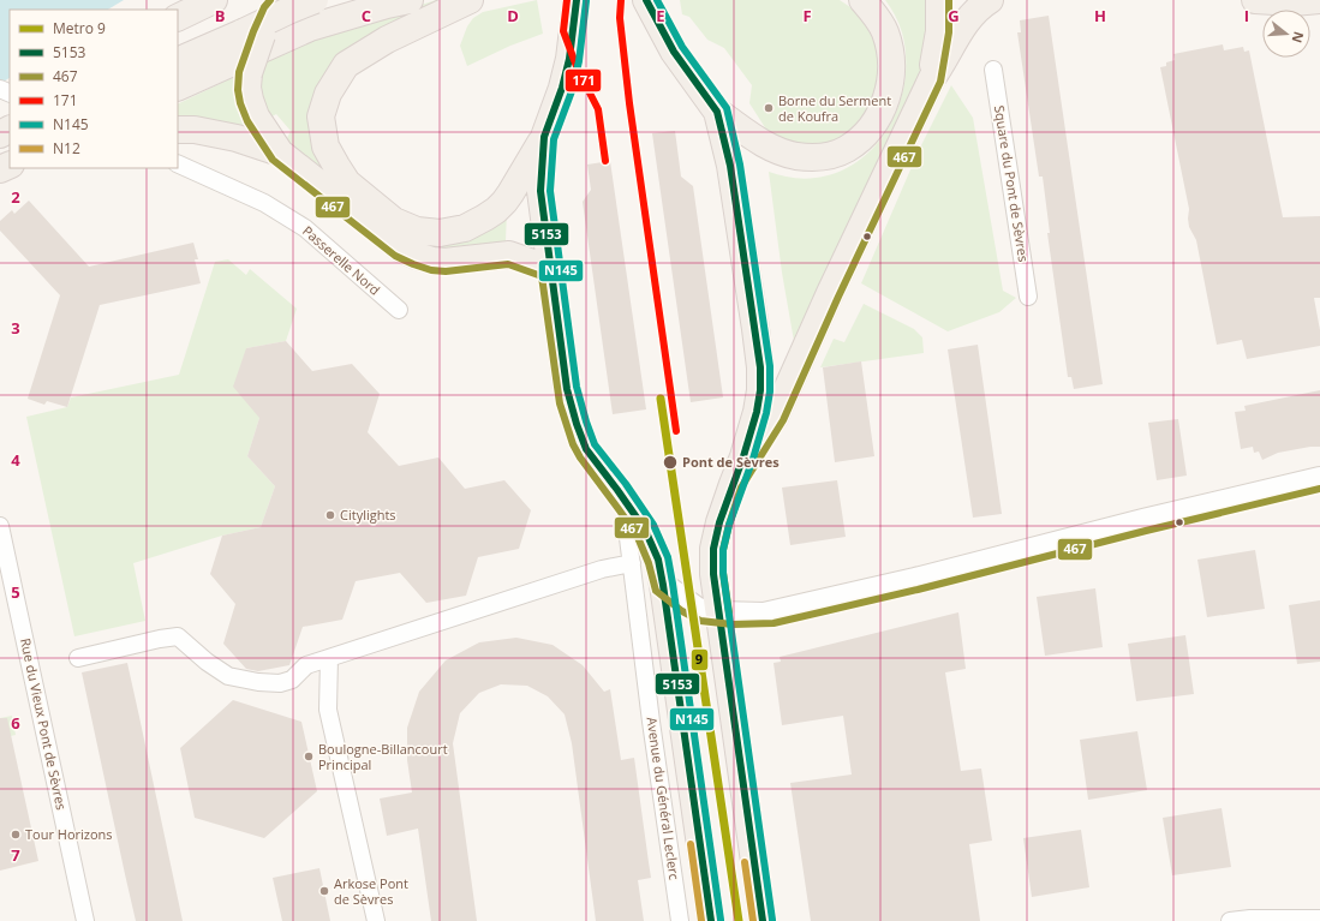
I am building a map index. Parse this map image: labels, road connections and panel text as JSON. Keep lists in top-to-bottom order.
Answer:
{
  "streets": {
    "street": [
      "Square du Pont de Sèvres",
      "Passerelle Nord",
      "Rue du Vieux Pont de Sèvres",
      "Avenue du Général Leclerc"
    ]
  },
  "places": [
    "Borne du Serment de Koufra",
    "Pont de Sèvres",
    "Citylights",
    "Boulogne-Billancourt Principal",
    "Tour Horizons",
    "Arkose Pont de Sèvres"
  ],
  "lines": [
    "transit line 5153",
    "transit line 467",
    "transit line 171",
    "transit line N145",
    "metro line 9",
    "transit line N12"
  ],
  "legend": [
    "Metro 9",
    "5153",
    "467",
    "171",
    "N145",
    "N12"
  ],
  "north": "right",
  "grid": {
    "columns": [
      "B",
      "C",
      "D",
      "E",
      "F",
      "G",
      "H",
      "I"
    ],
    "rows": [
      "2",
      "3",
      "4",
      "5",
      "6",
      "7"
    ]
  }
}
